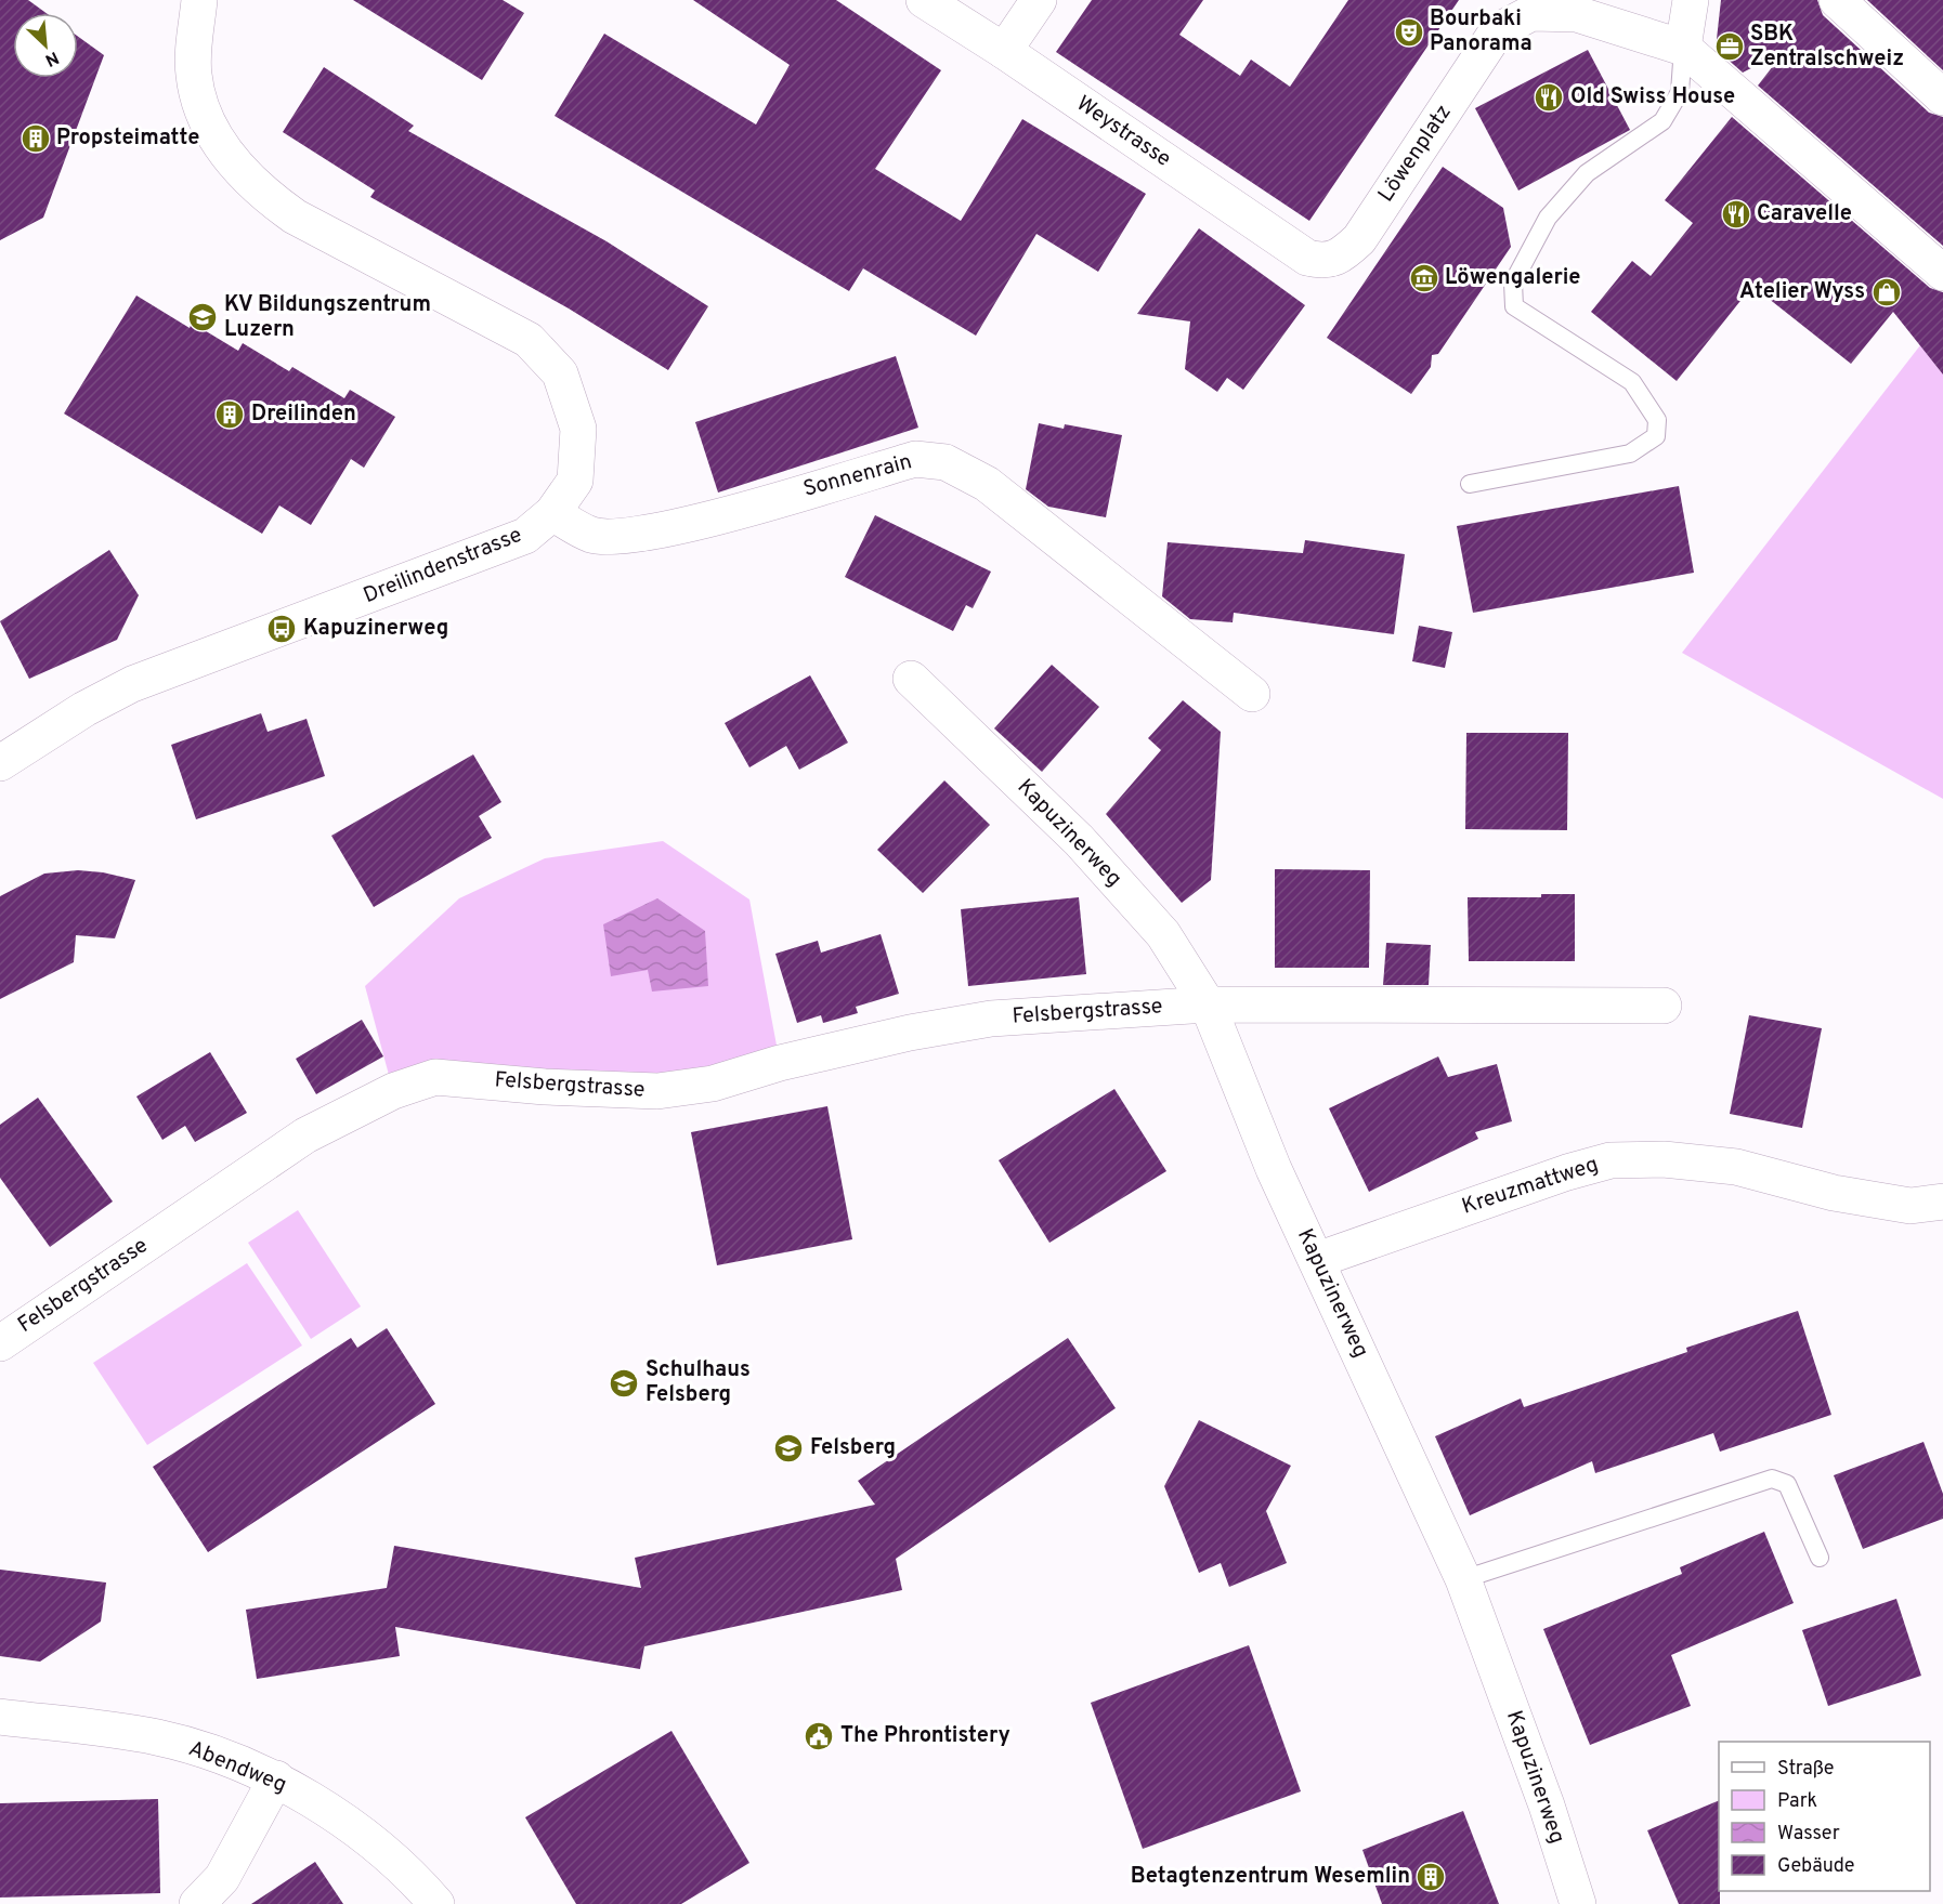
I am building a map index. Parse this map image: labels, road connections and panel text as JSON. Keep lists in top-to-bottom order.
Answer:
{
  "streets": {
    "street": [
      "Weystrasse",
      "Löwenplatz",
      "Sonnenrain",
      "Dreilindenstrasse",
      "Kapuzinerweg",
      "Felsbergstrasse",
      "Kreuzmattweg",
      "Abendweg"
    ]
  },
  "crossings": [
    ["Weystrasse", "Löwenplatz"],
    ["Sonnenrain", "Dreilindenstrasse"],
    ["Kapuzinerweg", "Felsbergstrasse"],
    ["Kapuzinerweg", "Kreuzmattweg"]
  ],
  "places": {
    "theatre": ["Bourbaki Panorama"],
    "office": ["SBK Zentralschweiz"],
    "restaurant": ["Old Swiss House", "Caravelle"],
    "building": ["Propsteimatte", "Dreilinden", "Betagtenzentrum Wesemlin"],
    "museum": ["Löwengalerie"],
    "shop": ["Atelier Wyss"],
    "school or university": ["KV Bildungszentrum Luzern", "Schulhaus Felsberg", "Felsberg"],
    "bus stop": ["Kapuzinerweg"],
    "public building": ["The Phrontistery"]
  },
  "legend": [
    "Straße",
    "Park",
    "Wasser",
    "Gebäude"
  ],
  "north": "bottom right"
}
